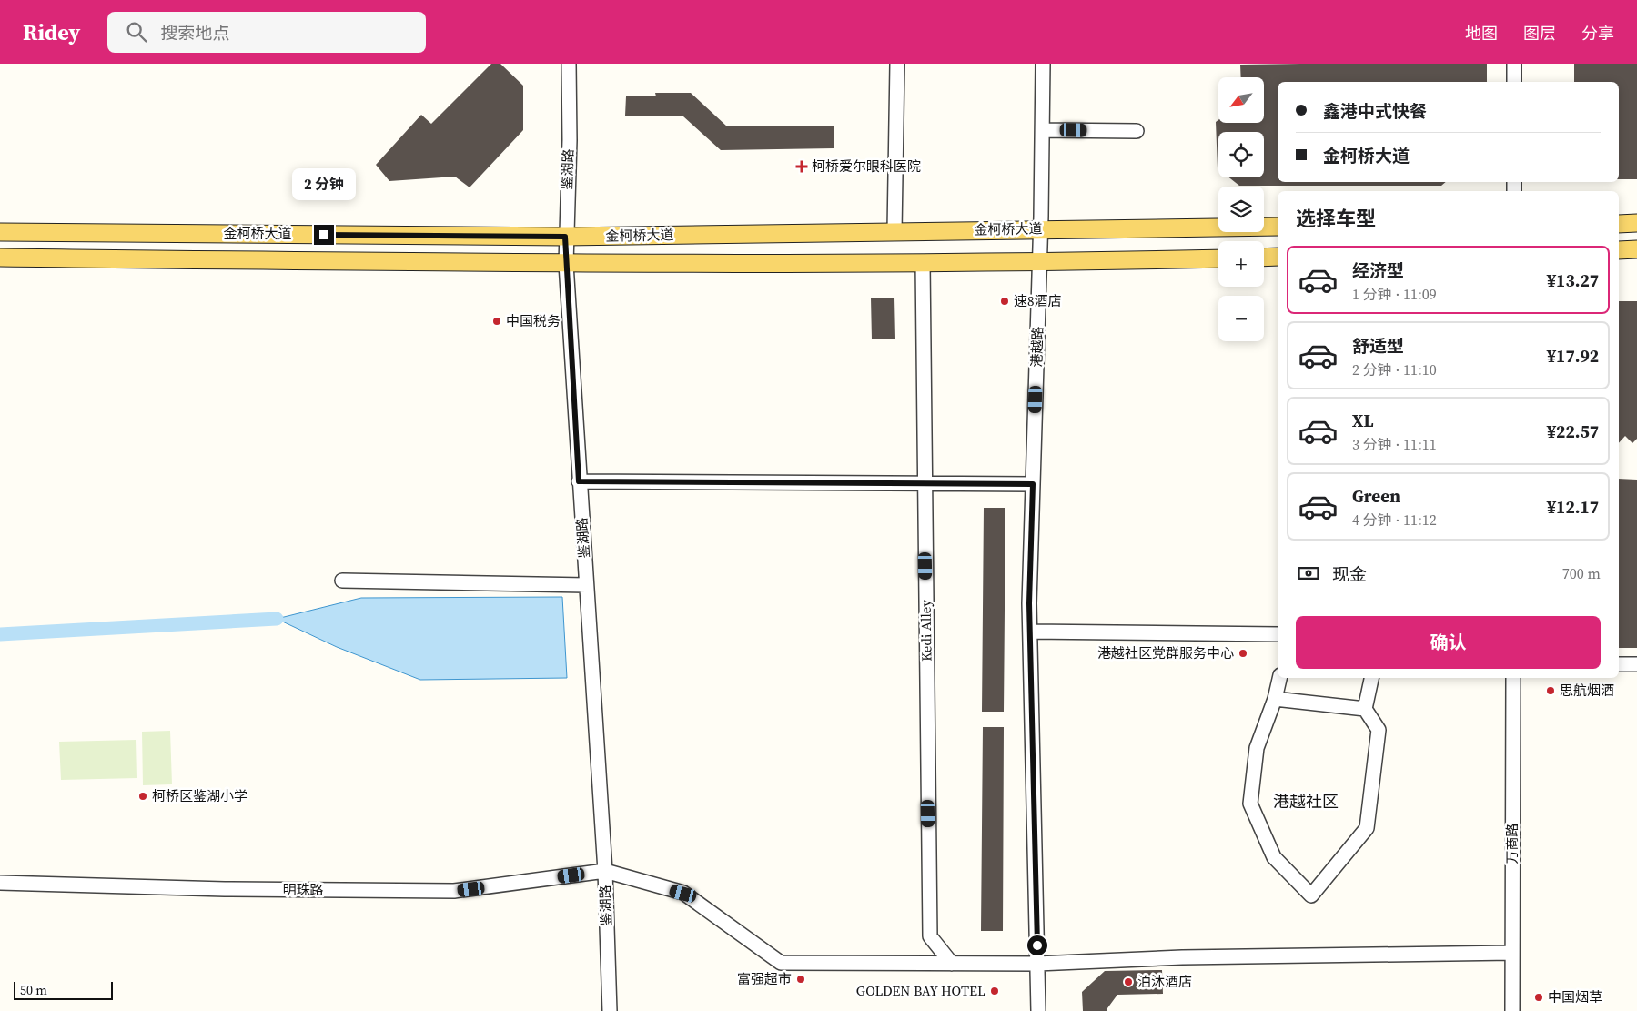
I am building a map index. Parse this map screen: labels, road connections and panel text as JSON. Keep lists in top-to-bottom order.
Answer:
{
  "streets": {
    "main road": ["金柯桥大道"],
    "street": [
      "鉴湖路",
      "港越路",
      "Kedi Alley",
      "万商路",
      "明珠路"
    ]
  },
  "crossings": [
    ["鉴湖路", "金柯桥大道"],
    ["鉴湖路", "明珠路"],
    ["金柯桥大道", "港越路"],
    ["金柯桥大道", "Kedi Alley"]
  ],
  "districts": ["港越社区"],
  "places": {
    "health": ["柯桥爱尔眼科医院"],
    "other": [
      "速8酒店",
      "中国税务",
      "港越社区党群服务中心",
      "思航烟酒",
      "柯桥区鉴湖小学",
      "富强超市",
      "泊沐酒店",
      "GOLDEN BAY HOTEL",
      "中国烟草"
    ]
  },
  "scale_bar": "50 m",
  "north": "bottom left",
  "page": {
    "header": "Ridey",
    "search": "搜索地点",
    "nav": ["地图", "图层", "分享"],
    "map_buttons": ["+", "−"],
    "banner": ["鑫港中式快餐", "金柯桥大道"],
    "bubble": "2 分钟",
    "heading": "选择车型",
    "list": [
      {
        "name": "经济型",
        "note": "1 分钟 · 11:09",
        "value": "¥13.27"
      },
      {
        "name": "舒适型",
        "note": "2 分钟 · 11:10",
        "value": "¥17.92"
      },
      {
        "name": "XL",
        "note": "3 分钟 · 11:11",
        "value": "¥22.57"
      },
      {
        "name": "Green",
        "note": "4 分钟 · 11:12",
        "value": "¥12.17"
      }
    ],
    "pay": ["现金", "700 m"],
    "buttons": "确认",
    "scale": "50 m"
  }
}
